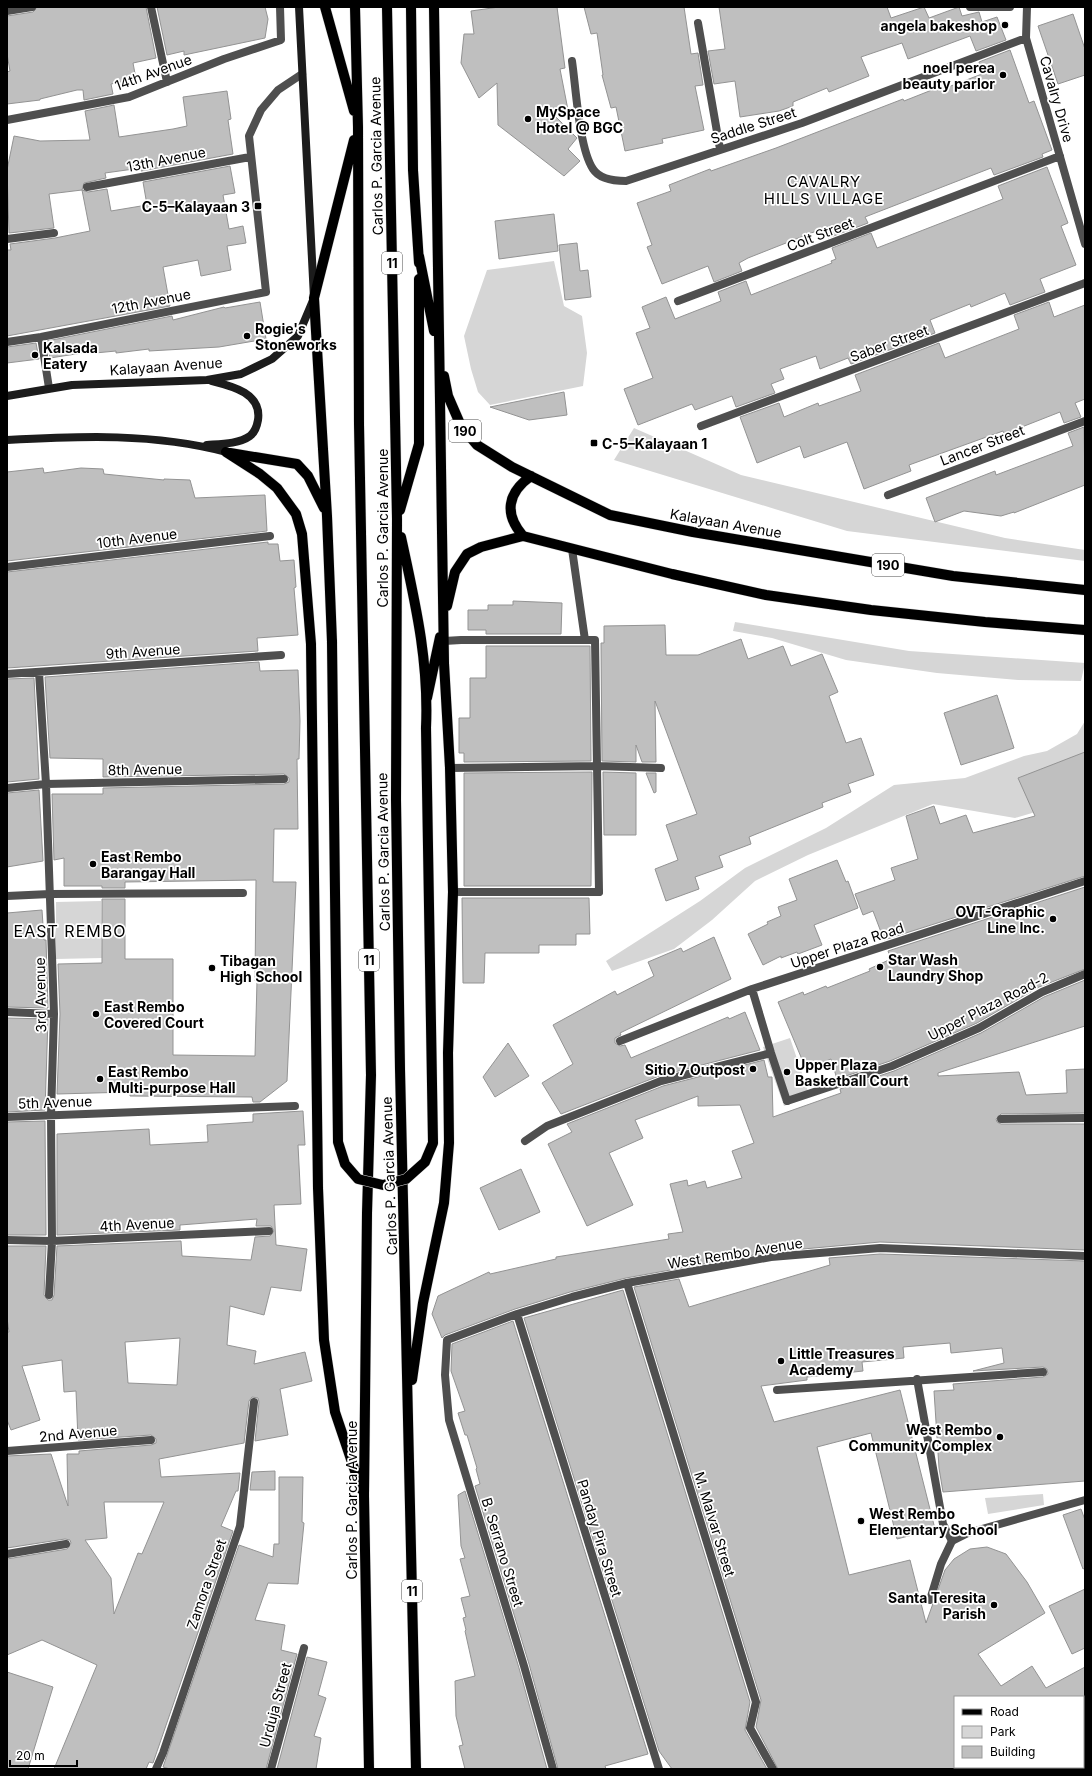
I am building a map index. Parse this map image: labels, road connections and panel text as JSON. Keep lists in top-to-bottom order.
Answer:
{
  "streets": {
    "main road": [
      "Carlos P. Garcia Avenue",
      "11",
      "Kalayaan Avenue",
      "190"
    ],
    "street": [
      "14th Avenue",
      "Cavalry Drive",
      "Saddle Street",
      "13th Avenue",
      "Colt Street",
      "12th Avenue",
      "Saber Street",
      "Lancer Street",
      "10th Avenue",
      "9th Avenue",
      "8th Avenue",
      "Upper Plaza Road",
      "3rd Avenue",
      "Upper Plaza Road-2",
      "5th Avenue",
      "4th Avenue",
      "West Rembo Avenue",
      "2nd Avenue",
      "M. Malvar Street",
      "Panday Pira Street",
      "B. Serrano Street",
      "Zamora Street",
      "Urduja Street"
    ]
  },
  "crossings": [
    ["Cavalry Drive", "Saddle Street"],
    ["Cavalry Drive", "Colt Street"],
    ["13th Avenue", "12th Avenue"],
    ["9th Avenue", "3rd Avenue"],
    ["8th Avenue", "3rd Avenue"],
    ["Upper Plaza Road", "Upper Plaza Road-2"],
    ["3rd Avenue", "5th Avenue"],
    ["3rd Avenue", "4th Avenue"],
    ["West Rembo Avenue", "M. Malvar Street"],
    ["West Rembo Avenue", "Panday Pira Street"],
    ["West Rembo Avenue", "B. Serrano Street"]
  ],
  "districts": ["CAVALRY HILLS VILLAGE", "EAST REMBO"],
  "places": {
    "other": [
      "angela bakeshop",
      "noel perea beauty parlor",
      "MySpace Hotel @ BGC",
      "Rogie's Stoneworks",
      "Kalsada Eatery",
      "East Rembo Barangay Hall",
      "OVT-Graphic Line Inc.",
      "Star Wash Laundry Shop",
      "Tibagan High School",
      "East Rembo Covered Court",
      "Sitio 7 Outpost",
      "Upper Plaza Basketball Court",
      "East Rembo Multi-purpose Hall",
      "Little Treasures Academy",
      "West Rembo Community Complex",
      "West Rembo Elementary School",
      "Santa Teresita Parish"
    ],
    "transit": ["C-5–Kalayaan 3", "C-5–Kalayaan 1"]
  },
  "legend": ["Road", "Park", "Building"],
  "scale_bar": "20 m"
}
